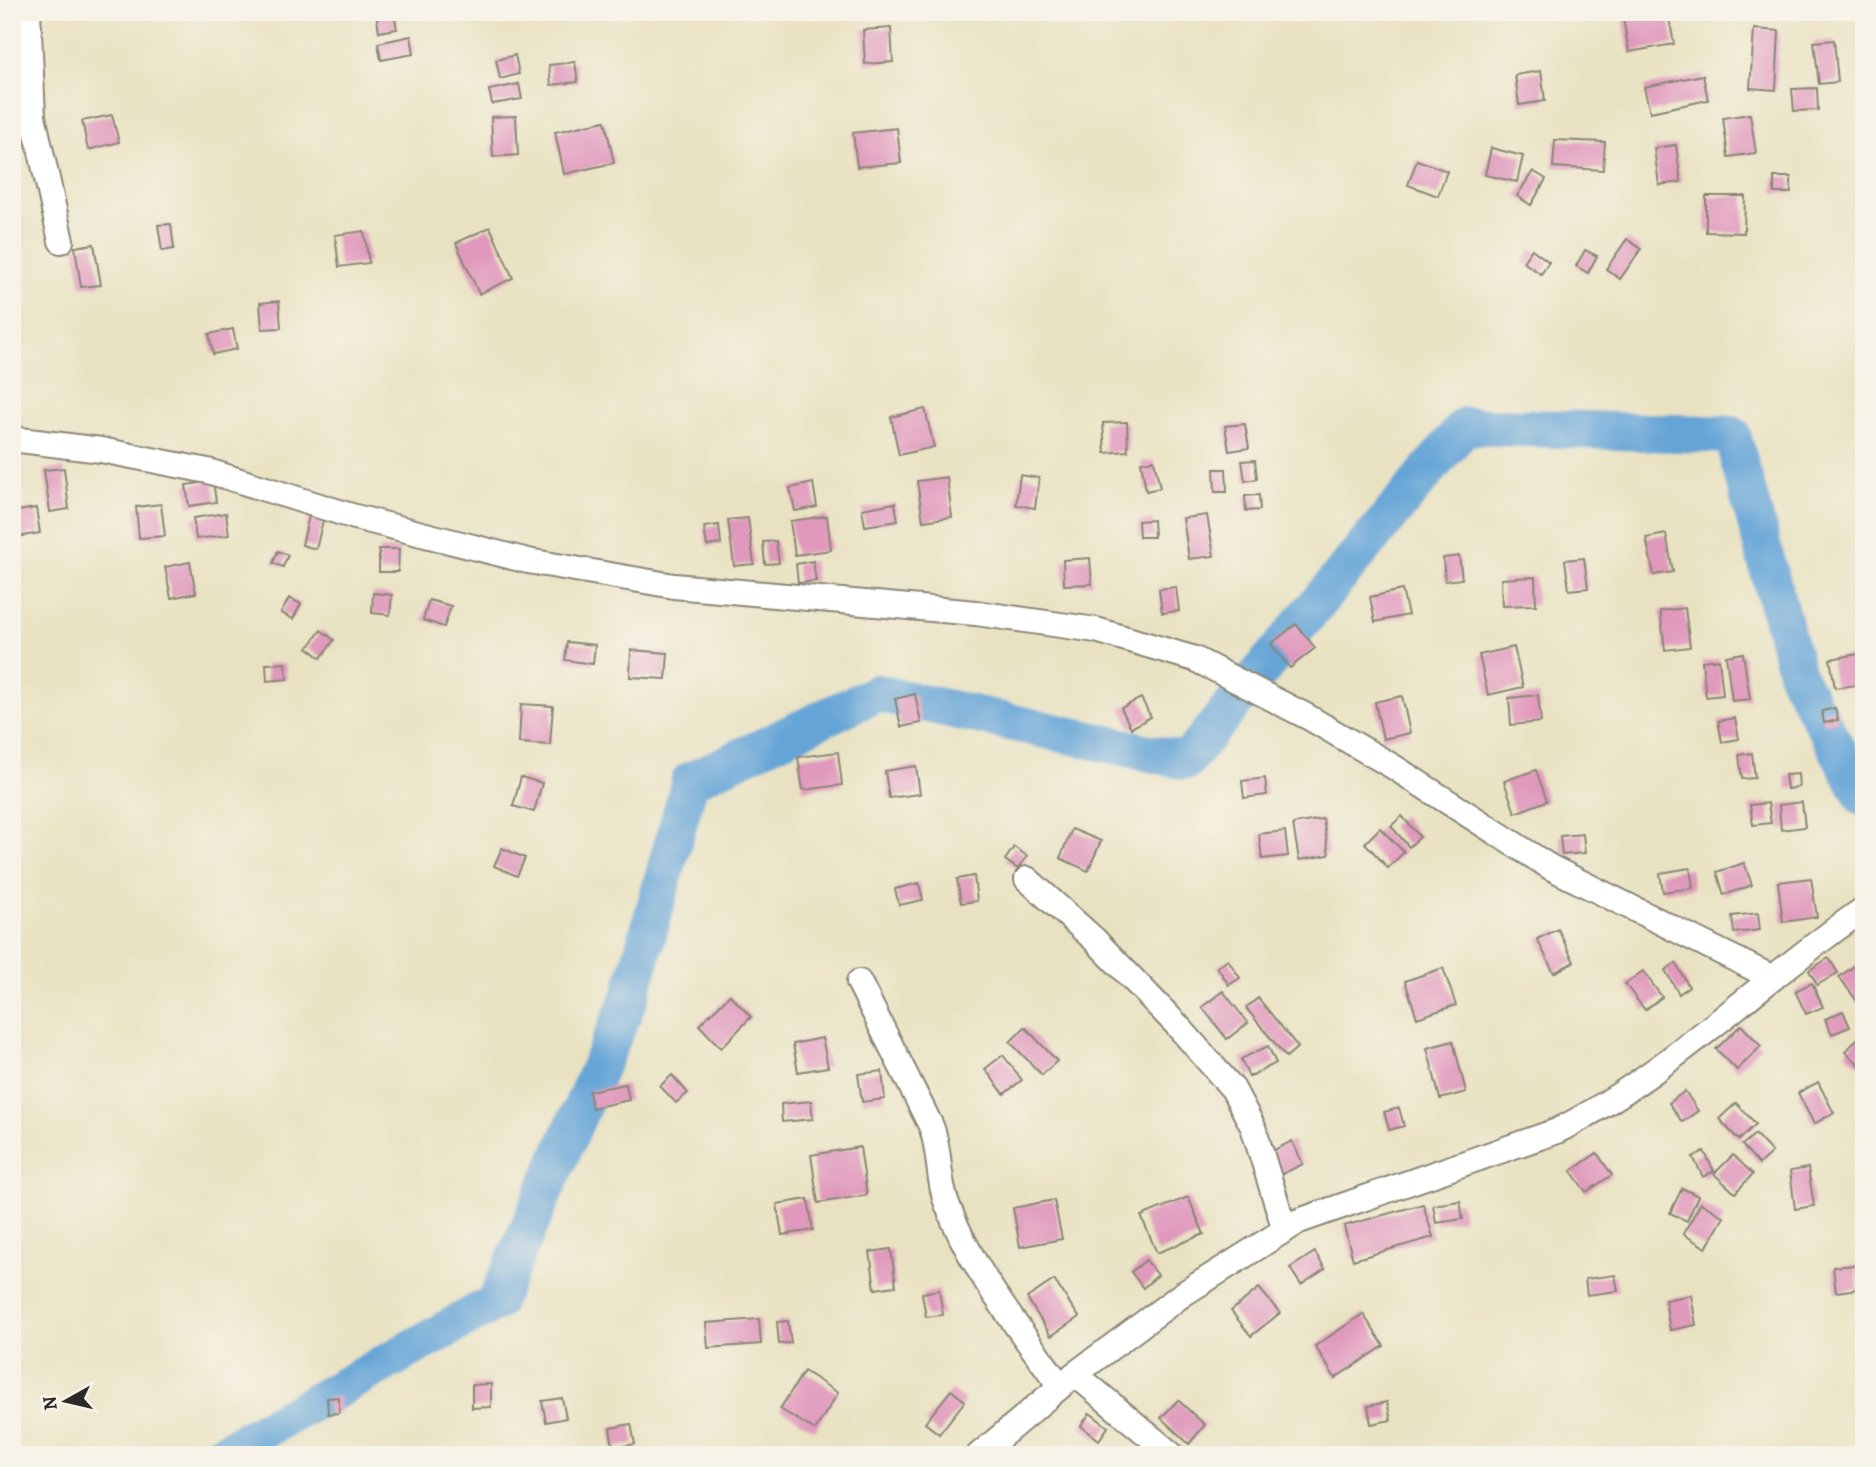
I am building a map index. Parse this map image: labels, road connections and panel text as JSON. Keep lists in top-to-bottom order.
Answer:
{
  "north": "left"
}
